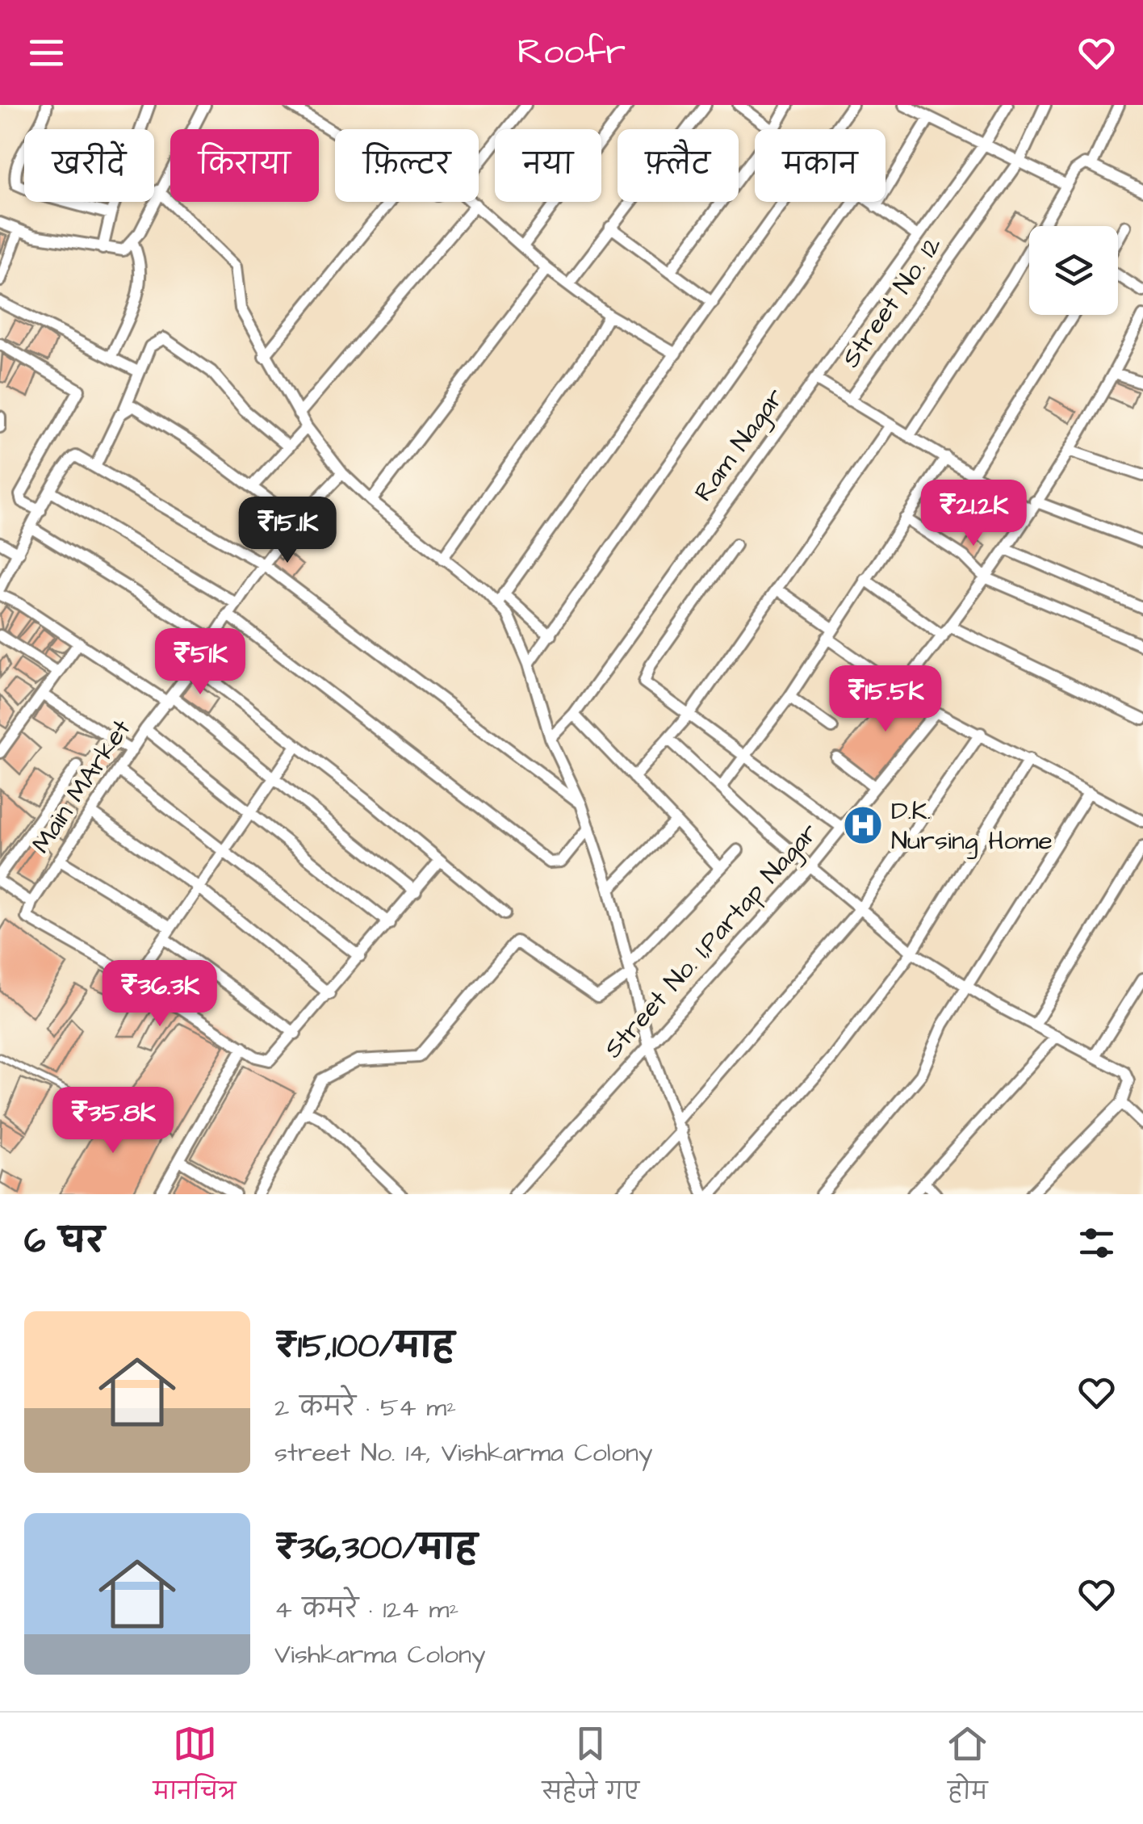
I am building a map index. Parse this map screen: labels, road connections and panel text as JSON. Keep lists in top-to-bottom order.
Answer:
{
  "streets": {
    "street": [
      "Street No. 12",
      "Ram Nagar",
      "Main MArket",
      "Street No. 1,Partap Nagar"
    ]
  },
  "crossings": [
    ["Street No. 12", "Ram Nagar"]
  ],
  "places": {
    "hospital": ["D.K. Nursing Home"]
  },
  "page": {
    "header": "Roofr",
    "chip": [
      "खरीदें",
      "किराया",
      "फ़िल्टर",
      "नया",
      "फ़्लैट",
      "मकान"
    ],
    "price": [
      "₹21.2K",
      "₹15.1K",
      "₹51K",
      "₹15.5K",
      "₹36.3K",
      "₹35.8K"
    ],
    "heading": "6 घर",
    "list": [
      {
        "name": "₹15,100/माह",
        "note": "2 कमरे · 54 m² · street No. 14, Vishkarma Colony"
      },
      {
        "name": "₹36,300/माह",
        "note": "4 कमरे · 124 m² · Vishkarma Colony"
      }
    ],
    "tabs": ["मानचित्र", "सहेजे गए", "होम"]
  }
}
